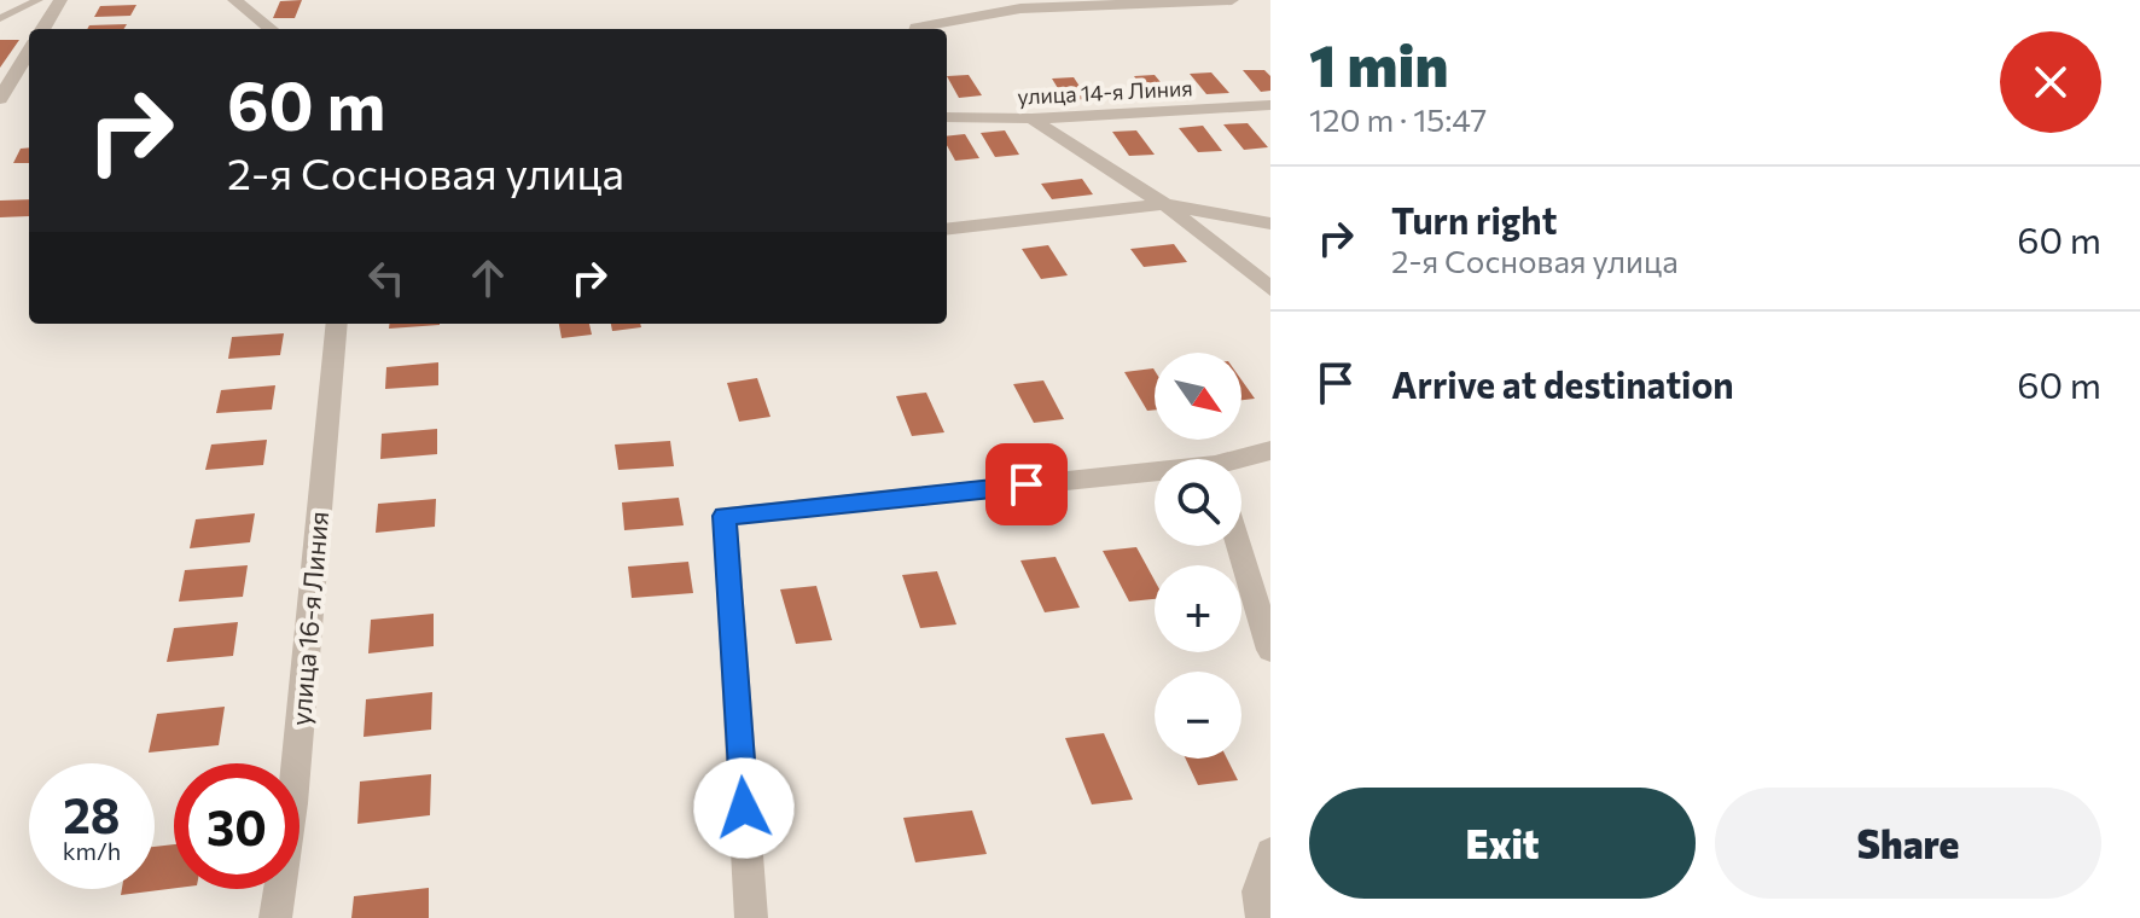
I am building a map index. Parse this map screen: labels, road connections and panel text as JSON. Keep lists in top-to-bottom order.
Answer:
{
  "streets": {
    "street": ["улица 14-я Линия", "улица 16-я Линия"]
  },
  "north": "bottom right",
  "page": {
    "heading": ["1 min", "120 m · 15:47"],
    "turn": ["60 m", "2-я Сосновая улица"],
    "list": [
      {
        "name": "Turn right",
        "note": "2-я Сосновая улица",
        "value": "60 m"
      },
      {
        "name": "Arrive at destination",
        "value": "60 m"
      }
    ],
    "map_buttons": ["+", "−"],
    "speed": "28 km/h",
    "limit": "30",
    "buttons": ["Exit", "Share"]
  }
}
